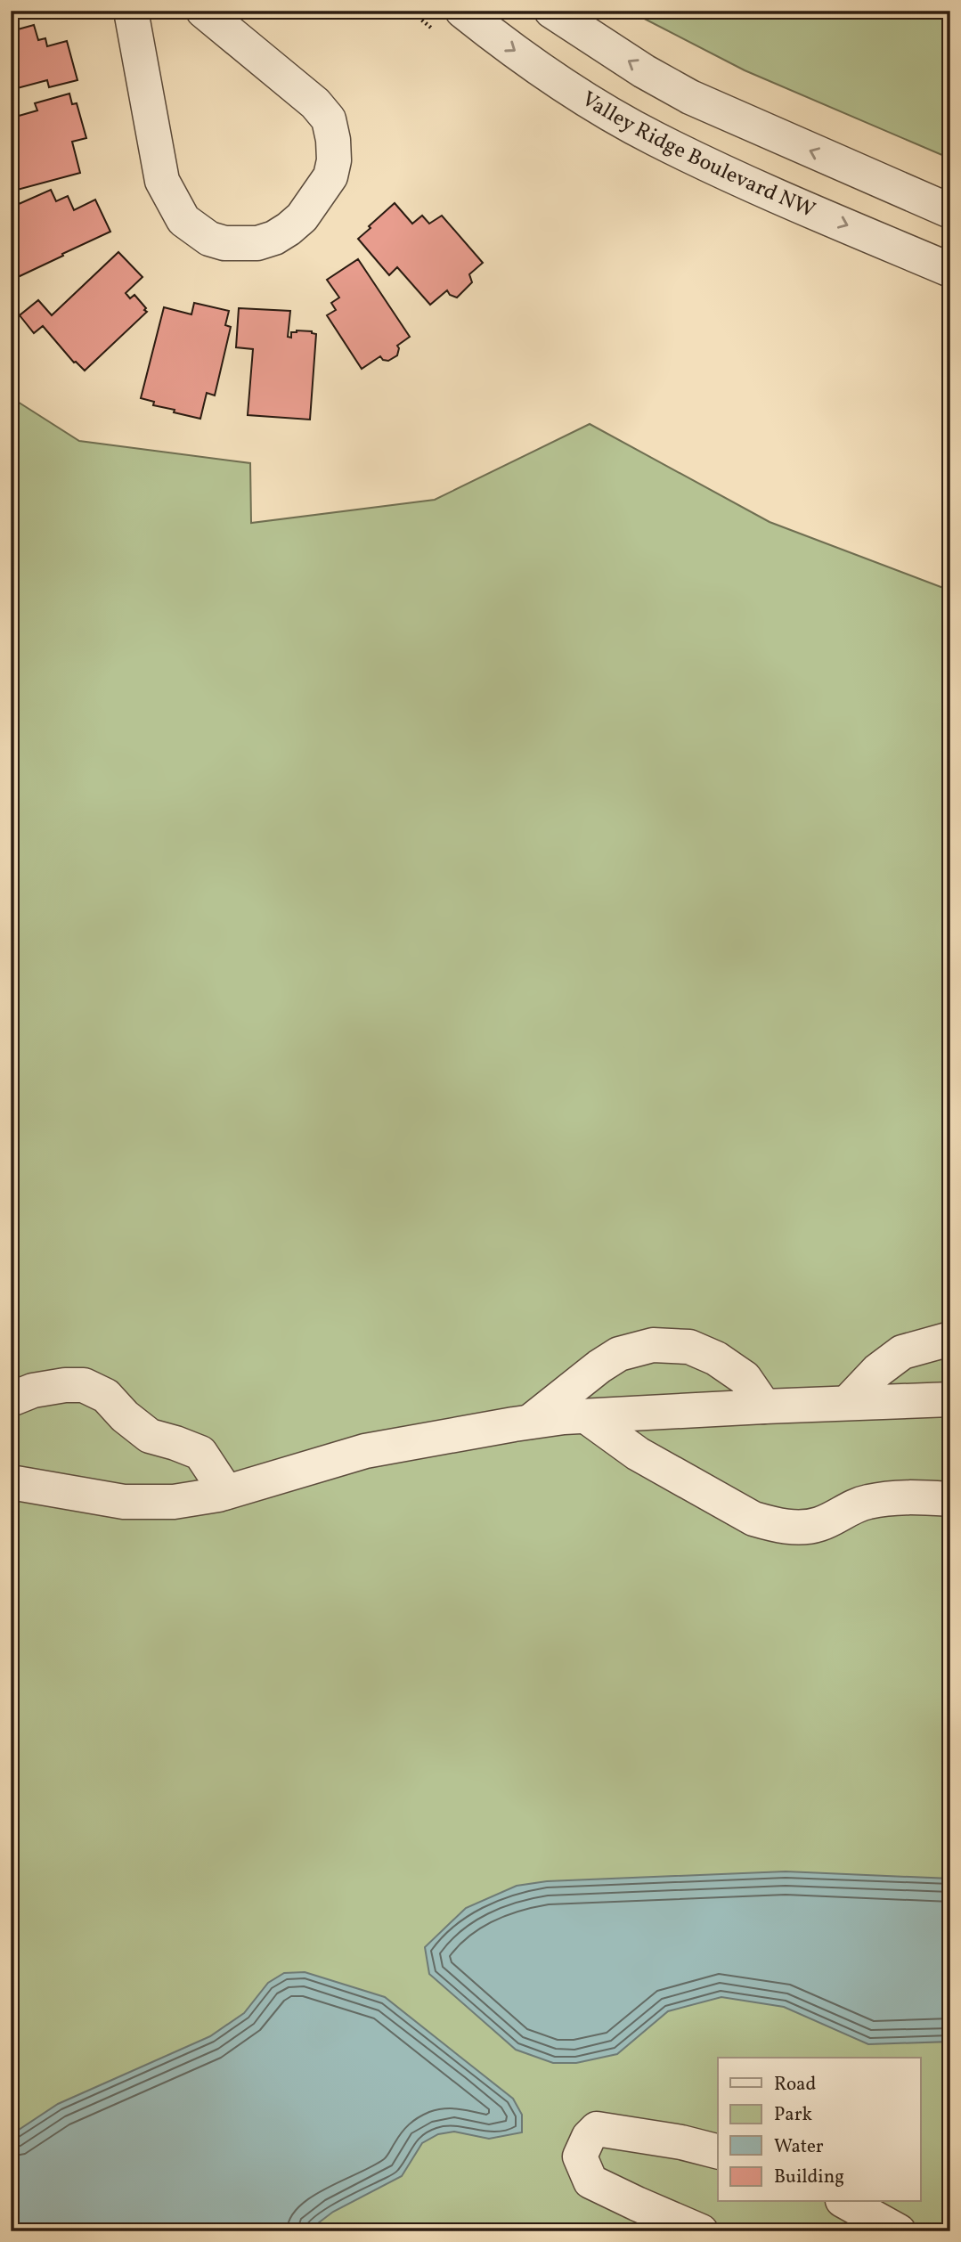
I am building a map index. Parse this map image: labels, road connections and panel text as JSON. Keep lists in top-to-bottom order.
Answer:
{
  "streets": {
    "street": ["Valley Ridge Boulevard NW"]
  },
  "legend": [
    "Road",
    "Park",
    "Water",
    "Building"
  ]
}
